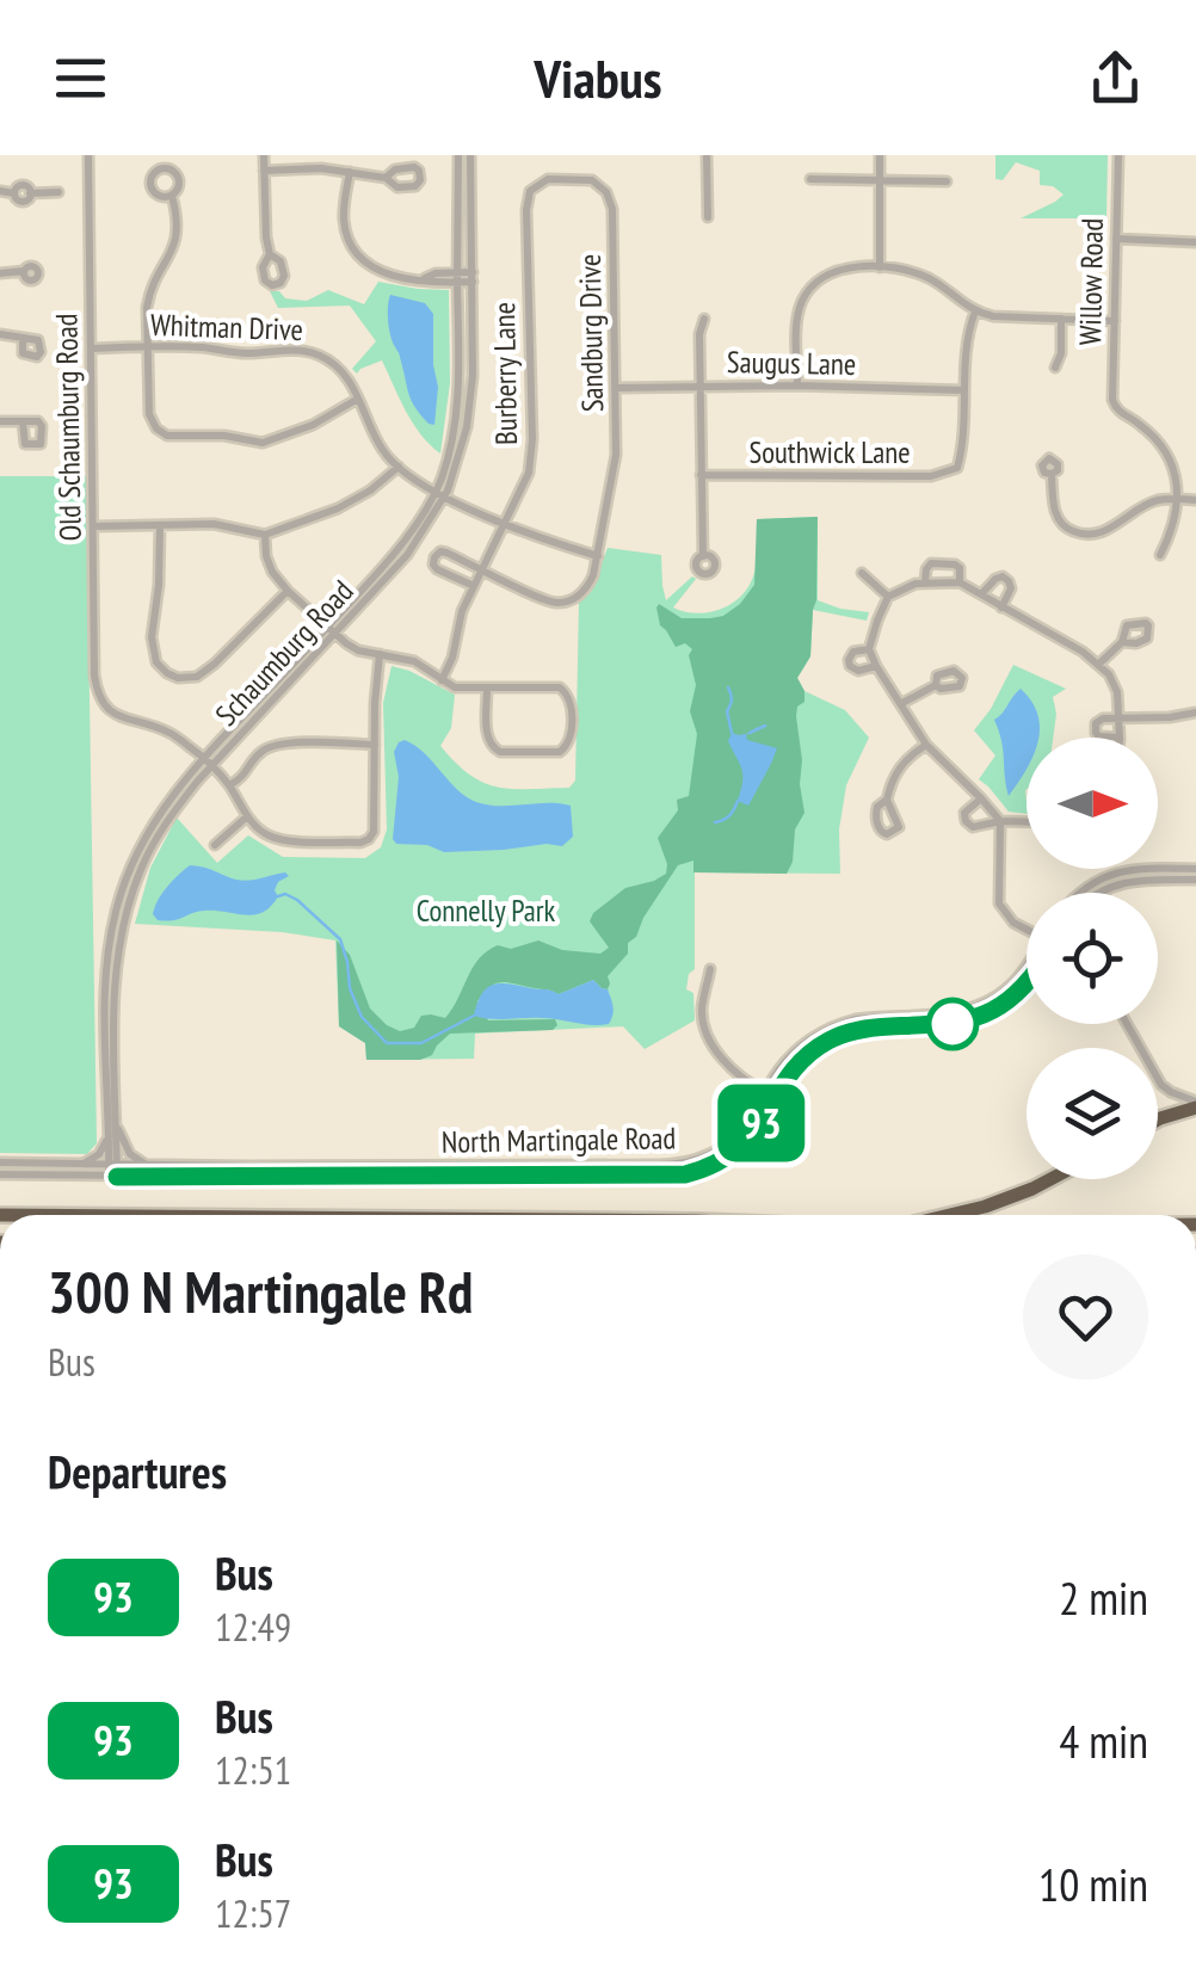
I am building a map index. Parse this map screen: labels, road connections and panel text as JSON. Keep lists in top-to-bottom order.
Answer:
{
  "streets": {
    "street": [
      "Willow Road",
      "Whitman Drive",
      "Sandburg Drive",
      "Saugus Lane",
      "Burberry Lane",
      "Old Schaumburg Road",
      "Southwick Lane",
      "Schaumburg Road",
      "North Martingale Road"
    ]
  },
  "crossings": [
    ["Whitman Drive", "Sandburg Drive"],
    ["Whitman Drive", "Burberry Lane"],
    ["Whitman Drive", "Old Schaumburg Road"],
    ["Whitman Drive", "Schaumburg Road"],
    ["Sandburg Drive", "Saugus Lane"],
    ["Sandburg Drive", "Burberry Lane"],
    ["Saugus Lane", "Southwick Lane"],
    ["Old Schaumburg Road", "Schaumburg Road"],
    ["Schaumburg Road", "North Martingale Road"]
  ],
  "parks": ["Connelly Park"],
  "lines": ["bus line 93"],
  "north": "right",
  "page": {
    "header": "Viabus",
    "on_map": "93",
    "heading": [
      ["300 N Martingale Rd", "Bus"],
      "Departures"
    ],
    "list": [
      {
        "mark": "93",
        "name": "Bus",
        "note": "12:49",
        "value": "2 min"
      },
      {
        "mark": "93",
        "name": "Bus",
        "note": "12:51",
        "value": "4 min"
      },
      {
        "mark": "93",
        "name": "Bus",
        "note": "12:57",
        "value": "10 min"
      }
    ]
  }
}
